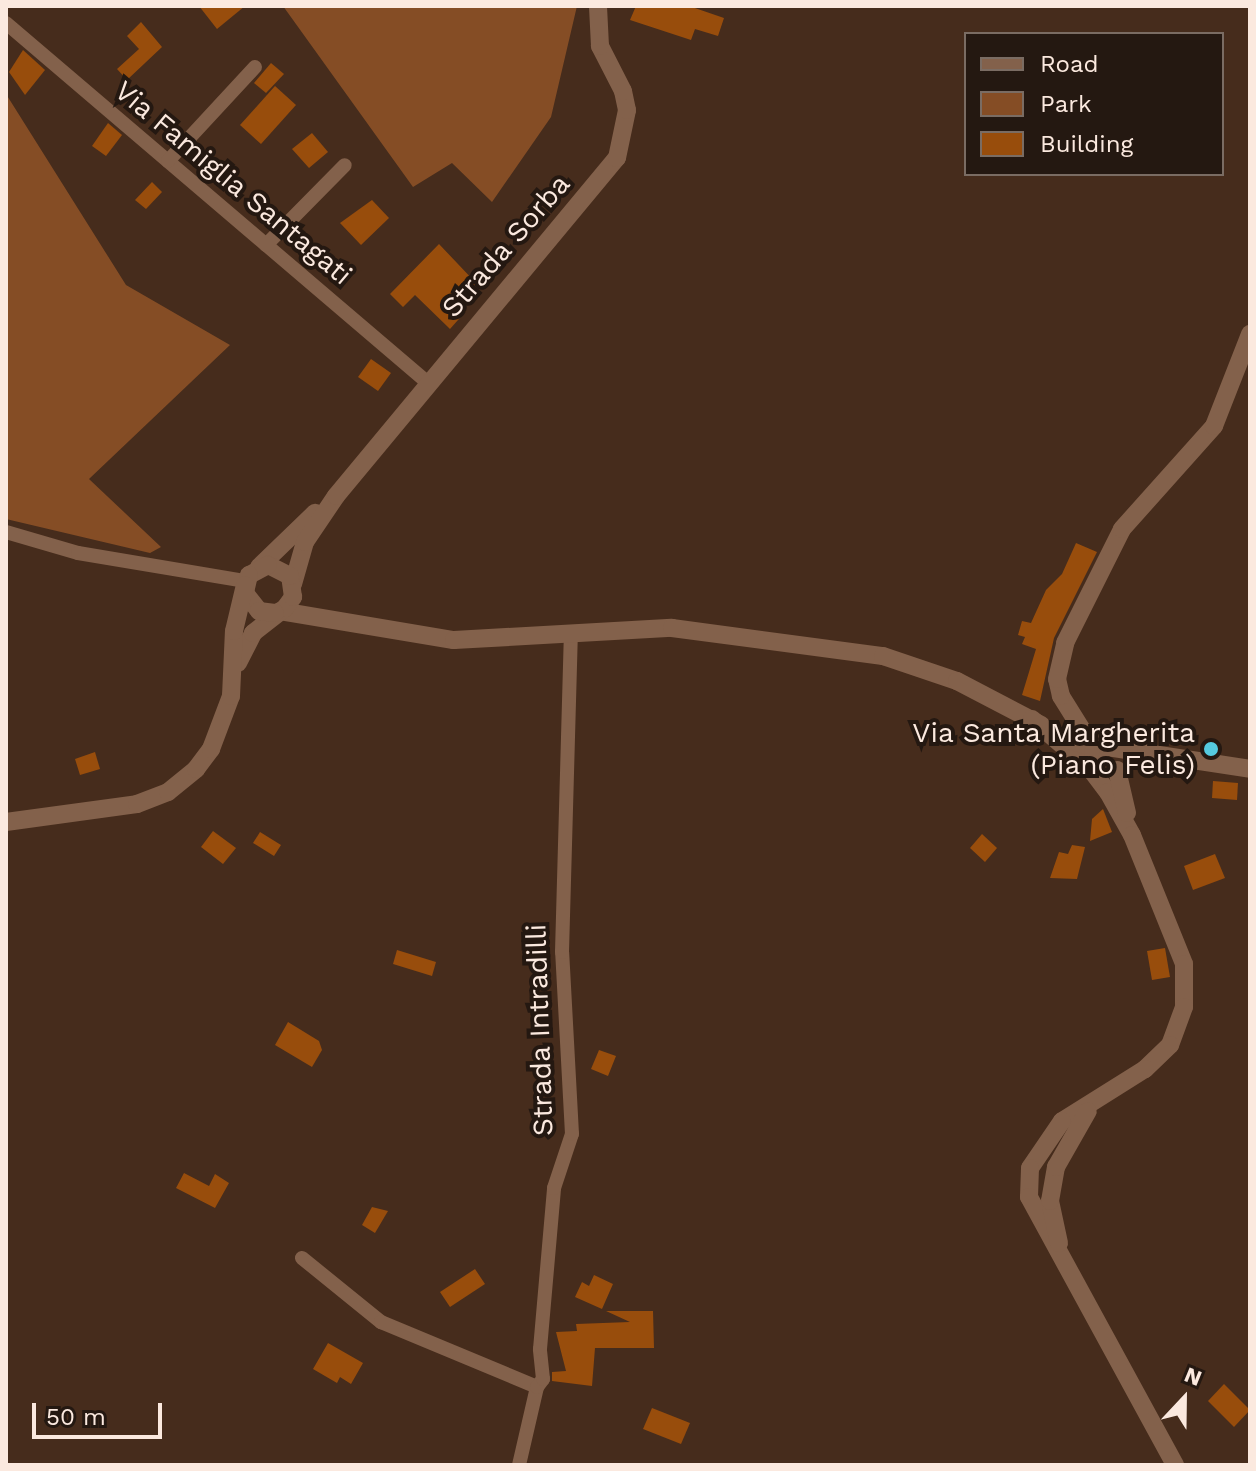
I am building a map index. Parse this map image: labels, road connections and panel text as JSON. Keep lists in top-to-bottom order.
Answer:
{
  "streets": {
    "street": ["Via Famiglia Santagati", "Strada Sorba", "Strada Intradilli"]
  },
  "crossings": [
    ["Via Famiglia Santagati", "Strada Sorba"]
  ],
  "places": ["Via Santa Margherita (Piano Felis)"],
  "legend": ["Road", "Park", "Building"],
  "scale_bar": "50 m",
  "north": "top"
}
